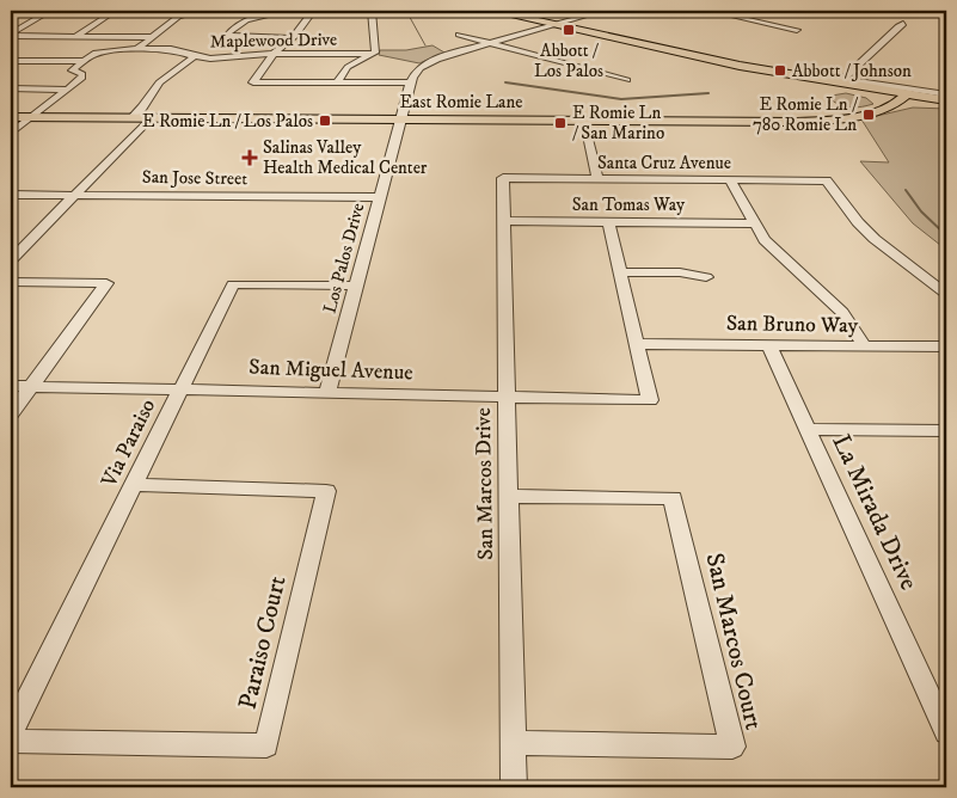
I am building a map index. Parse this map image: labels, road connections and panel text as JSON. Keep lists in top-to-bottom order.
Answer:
{
  "streets": {
    "main road": ["East Romie Lane"],
    "street": [
      "Maplewood Drive",
      "Santa Cruz Avenue",
      "San Jose Street",
      "San Tomas Way",
      "Los Palos Drive",
      "San Bruno Way",
      "San Miguel Avenue",
      "Via Paraiso",
      "San Marcos Drive",
      "La Mirada Drive",
      "San Marcos Court",
      "Paraiso Court"
    ]
  },
  "crossings": [
    ["East Romie Lane", "Los Palos Drive"],
    ["Santa Cruz Avenue", "San Marcos Drive"],
    ["San Jose Street", "Los Palos Drive"],
    ["San Tomas Way", "San Marcos Drive"],
    ["Los Palos Drive", "San Miguel Avenue"],
    ["Los Palos Drive", "Via Paraiso"],
    ["San Bruno Way", "San Miguel Avenue"],
    ["San Bruno Way", "La Mirada Drive"],
    ["San Miguel Avenue", "Via Paraiso"],
    ["San Miguel Avenue", "San Marcos Drive"],
    ["Via Paraiso", "Paraiso Court"],
    ["San Marcos Drive", "San Marcos Court"]
  ],
  "places": {
    "transit": [
      "Abbott / Los Palos",
      "Abbott / Johnson",
      "E Romie Ln / 780 Romie Ln",
      "E Romie Ln / Los Palos",
      "E Romie Ln / San Marino"
    ],
    "health": ["Salinas Valley Health Medical Center"]
  }
}
